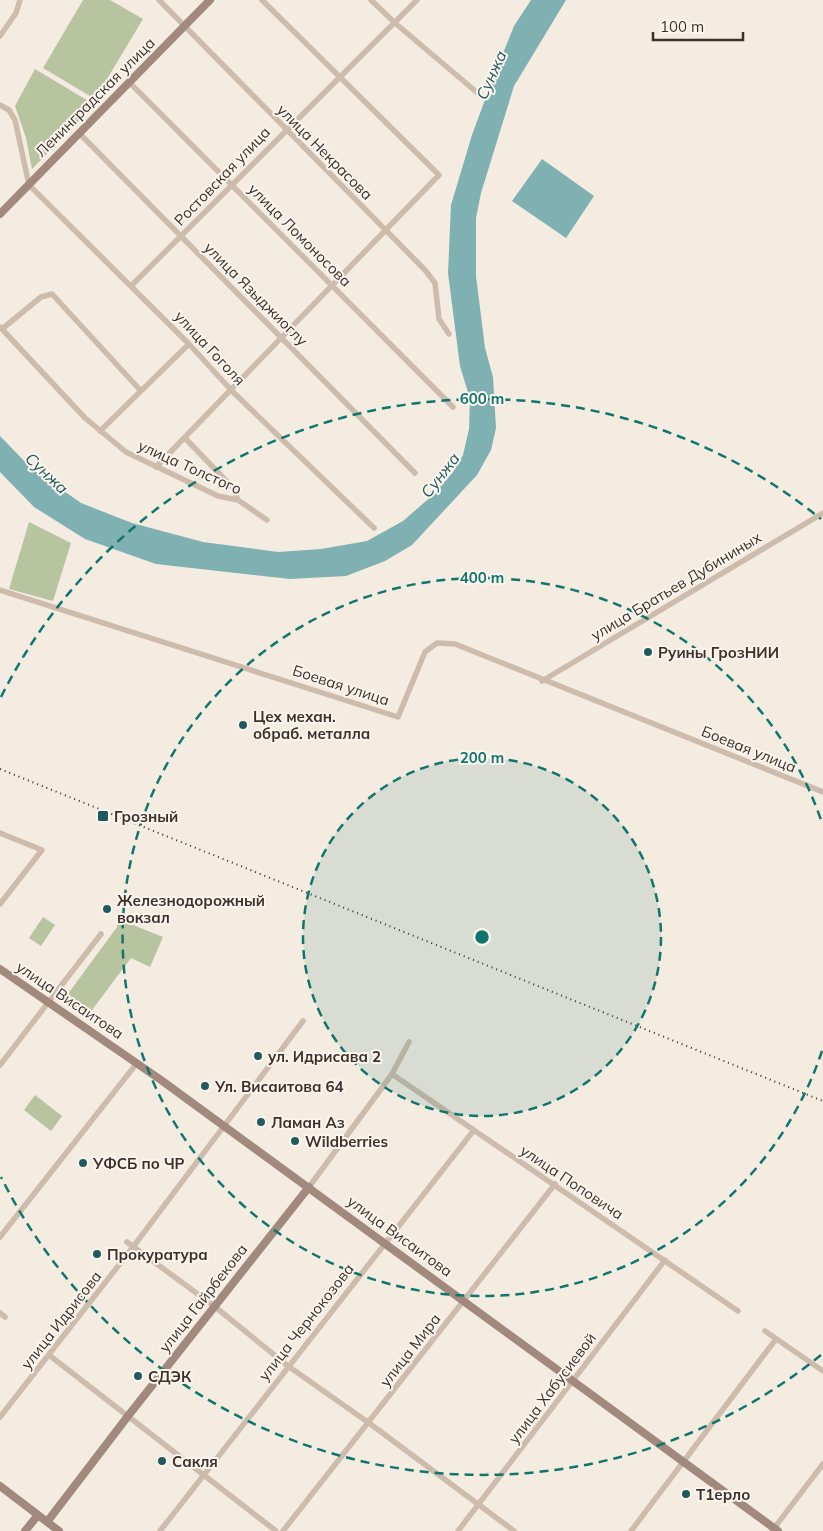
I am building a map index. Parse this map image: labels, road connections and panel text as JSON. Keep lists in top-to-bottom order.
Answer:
{
  "streets": {
    "main road": ["Ленинградская улица", "улица Висаитова", "улица Гайрбекова"],
    "street": [
      "улица Некрасова",
      "Ростовская улица",
      "улица Ломоносова",
      "улица Языджиоглу",
      "улица Гоголя",
      "улица Толстого",
      "улица Братьев Дубининых",
      "Боевая улица",
      "улица Поповича",
      "улица Идрисова",
      "улица Чернокозова",
      "улица Мира",
      "улица Хабусиевой"
    ]
  },
  "crossings": [
    ["Ленинградская улица", "улица Некрасова"],
    ["Ленинградская улица", "улица Ломоносова"],
    ["Ленинградская улица", "улица Языджиоглу"],
    ["Ленинградская улица", "улица Гоголя"],
    ["улица Некрасова", "Ростовская улица"],
    ["Ростовская улица", "улица Ломоносова"],
    ["Ростовская улица", "улица Языджиоглу"],
    ["Ростовская улица", "улица Гоголя"],
    ["улица Братьев Дубининых", "Боевая улица"],
    ["улица Висаитова", "улица Гайрбекова"],
    ["улица Висаитова", "улица Идрисова"],
    ["улица Висаитова", "улица Чернокозова"],
    ["улица Висаитова", "улица Мира"],
    ["улица Висаитова", "улица Хабусиевой"],
    ["улица Поповича", "улица Чернокозова"],
    ["улица Поповича", "улица Мира"],
    ["улица Поповича", "улица Хабусиевой"]
  ],
  "water": ["Сунжа"],
  "places": {
    "other": [
      "Руины ГрозНИИ",
      "Цех механ. обраб. металла",
      "Железнодорожный вокзал",
      "ул. Идрисава 2",
      "Ул. Висаитова 64",
      "Ламан Аз",
      "Wildberries",
      "УФСБ по ЧР",
      "Прокуратура",
      "СДЭК",
      "Сакля",
      "Т1ерло"
    ],
    "transit": ["Грозный"]
  },
  "scale_bar": "100 m",
  "rings": ["600 m", "400 m", "200 m"]
}
